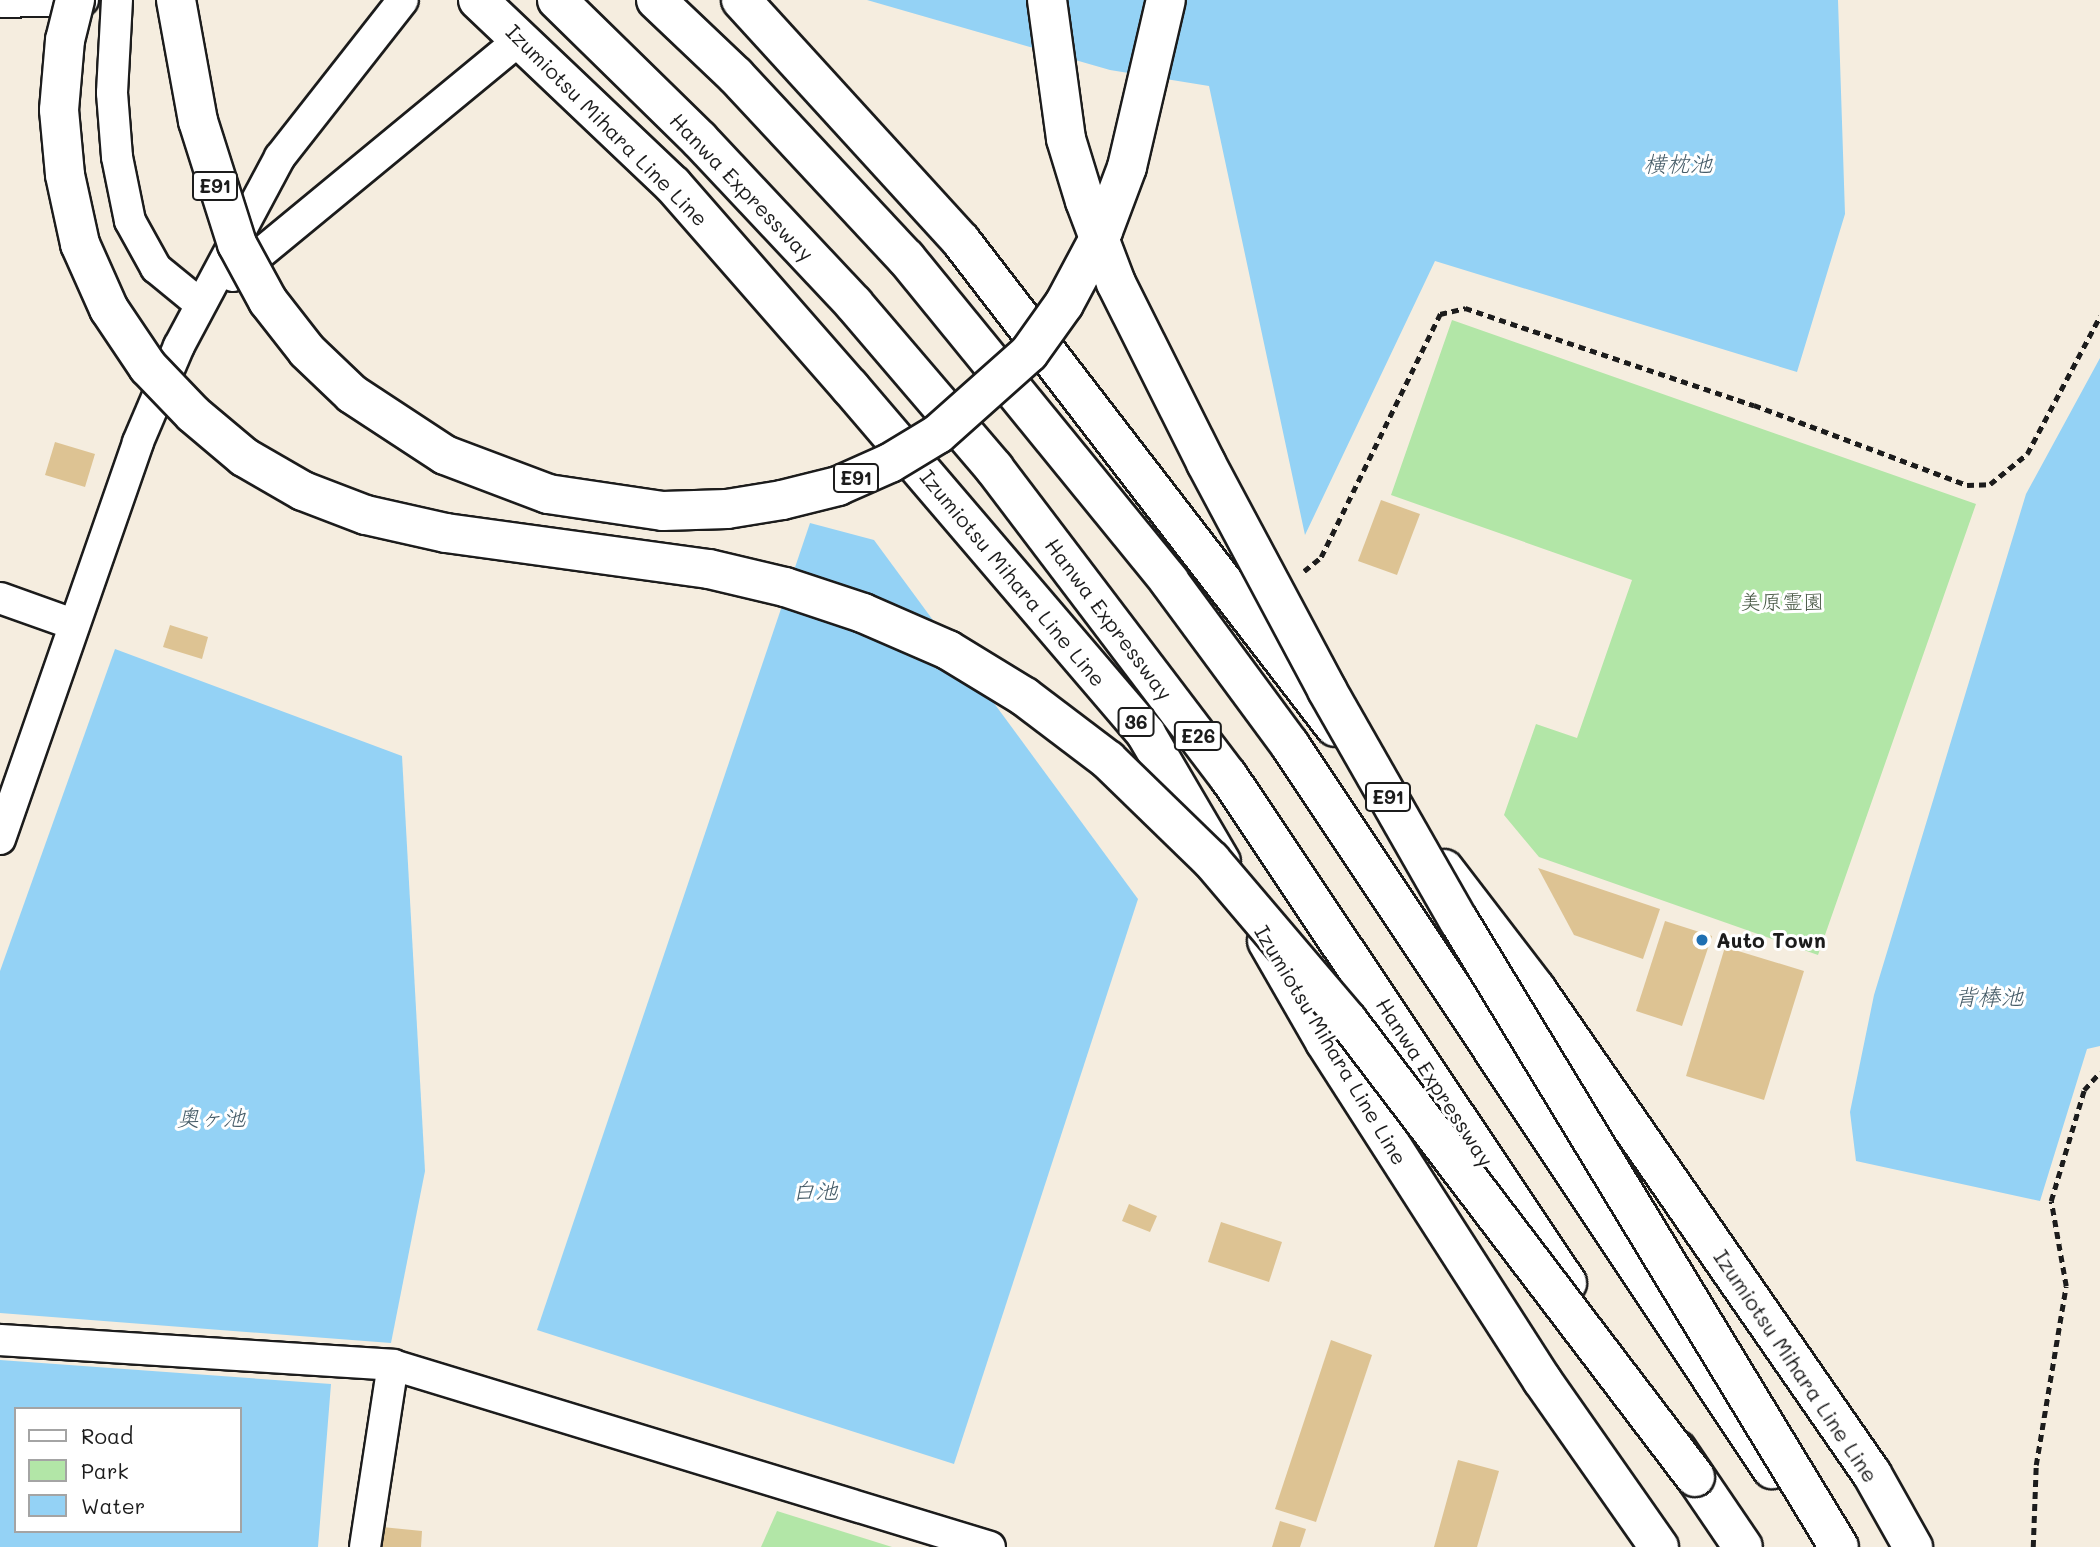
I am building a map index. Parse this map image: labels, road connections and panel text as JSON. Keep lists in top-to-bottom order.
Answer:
{
  "streets": {
    "main road": [
      "Izumiotsu Mihara Line Line",
      "E91",
      "Hanwa Expressway",
      "36",
      "E26"
    ]
  },
  "water": [
    "横枕池",
    "背棒池",
    "奥ヶ池",
    "白池"
  ],
  "parks": ["美原霊園"],
  "places": ["Auto Town"],
  "legend": ["Road", "Park", "Water"]
}
